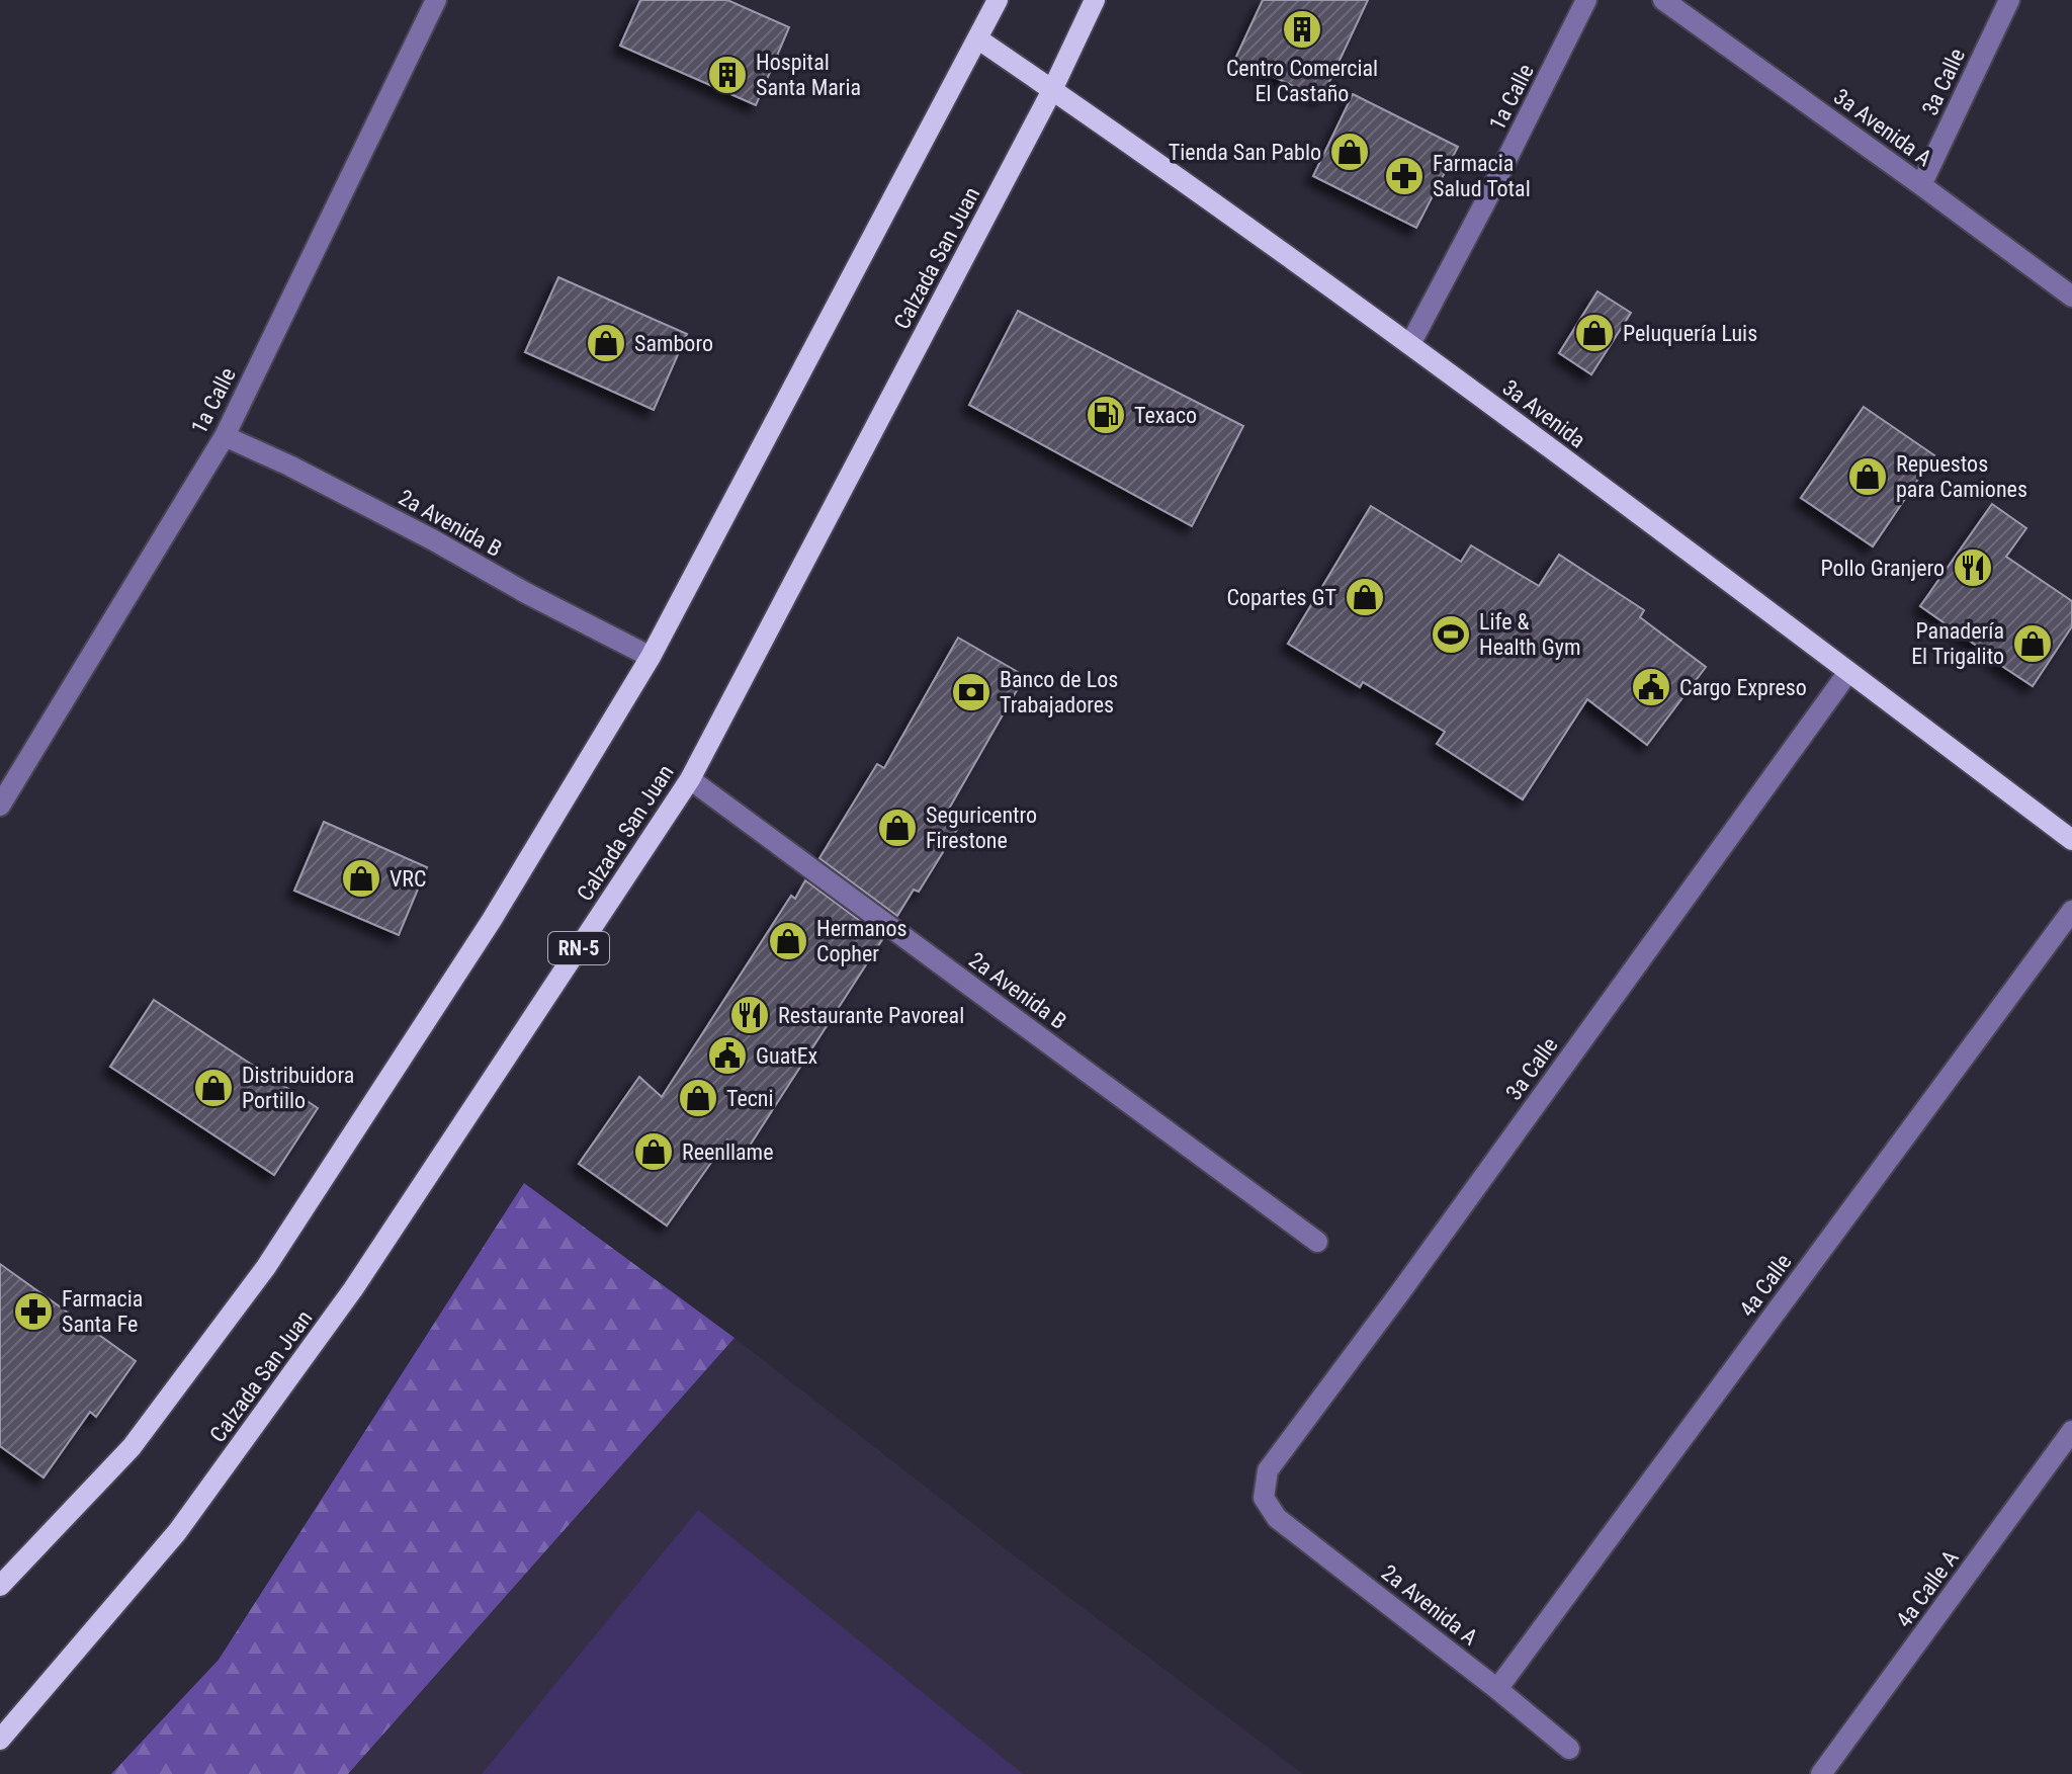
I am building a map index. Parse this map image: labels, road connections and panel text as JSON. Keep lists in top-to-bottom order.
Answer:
{
  "streets": {
    "main road": ["Calzada San Juan", "3a Avenida", "RN-5"],
    "street": [
      "3a Calle",
      "1a Calle",
      "3a Avenida A",
      "2a Avenida B",
      "4a Calle",
      "4a Calle A",
      "2a Avenida A"
    ]
  },
  "crossings": [
    ["3a Calle", "3a Avenida A"],
    ["3a Calle", "3a Avenida"],
    ["3a Calle", "2a Avenida A"],
    ["1a Calle", "3a Avenida"],
    ["1a Calle", "2a Avenida B"],
    ["Calzada San Juan", "3a Avenida"],
    ["Calzada San Juan", "2a Avenida B"],
    ["4a Calle", "2a Avenida A"]
  ],
  "places": {
    "building": ["Centro Comercial El Castaño", "Hospital Santa Maria"],
    "shop": [
      "Tienda San Pablo",
      "Peluquería Luis",
      "Samboro",
      "Repuestos para Camiones",
      "Copartes GT",
      "Panadería El Trigalito",
      "Seguricentro Firestone",
      "VRC",
      "Hermanos Copher",
      "Distribuidora Portillo",
      "Tecni",
      "Reenllame"
    ],
    "pharmacy": ["Farmacia Salud Total", "Farmacia Santa Fe"],
    "fuel station": ["Texaco"],
    "restaurant": ["Pollo Granjero", "Restaurante Pavoreal"],
    "sports": ["Life & Health Gym"],
    "public building": ["Cargo Expreso", "GuatEx"],
    "bank": ["Banco de Los Trabajadores"]
  }
}
